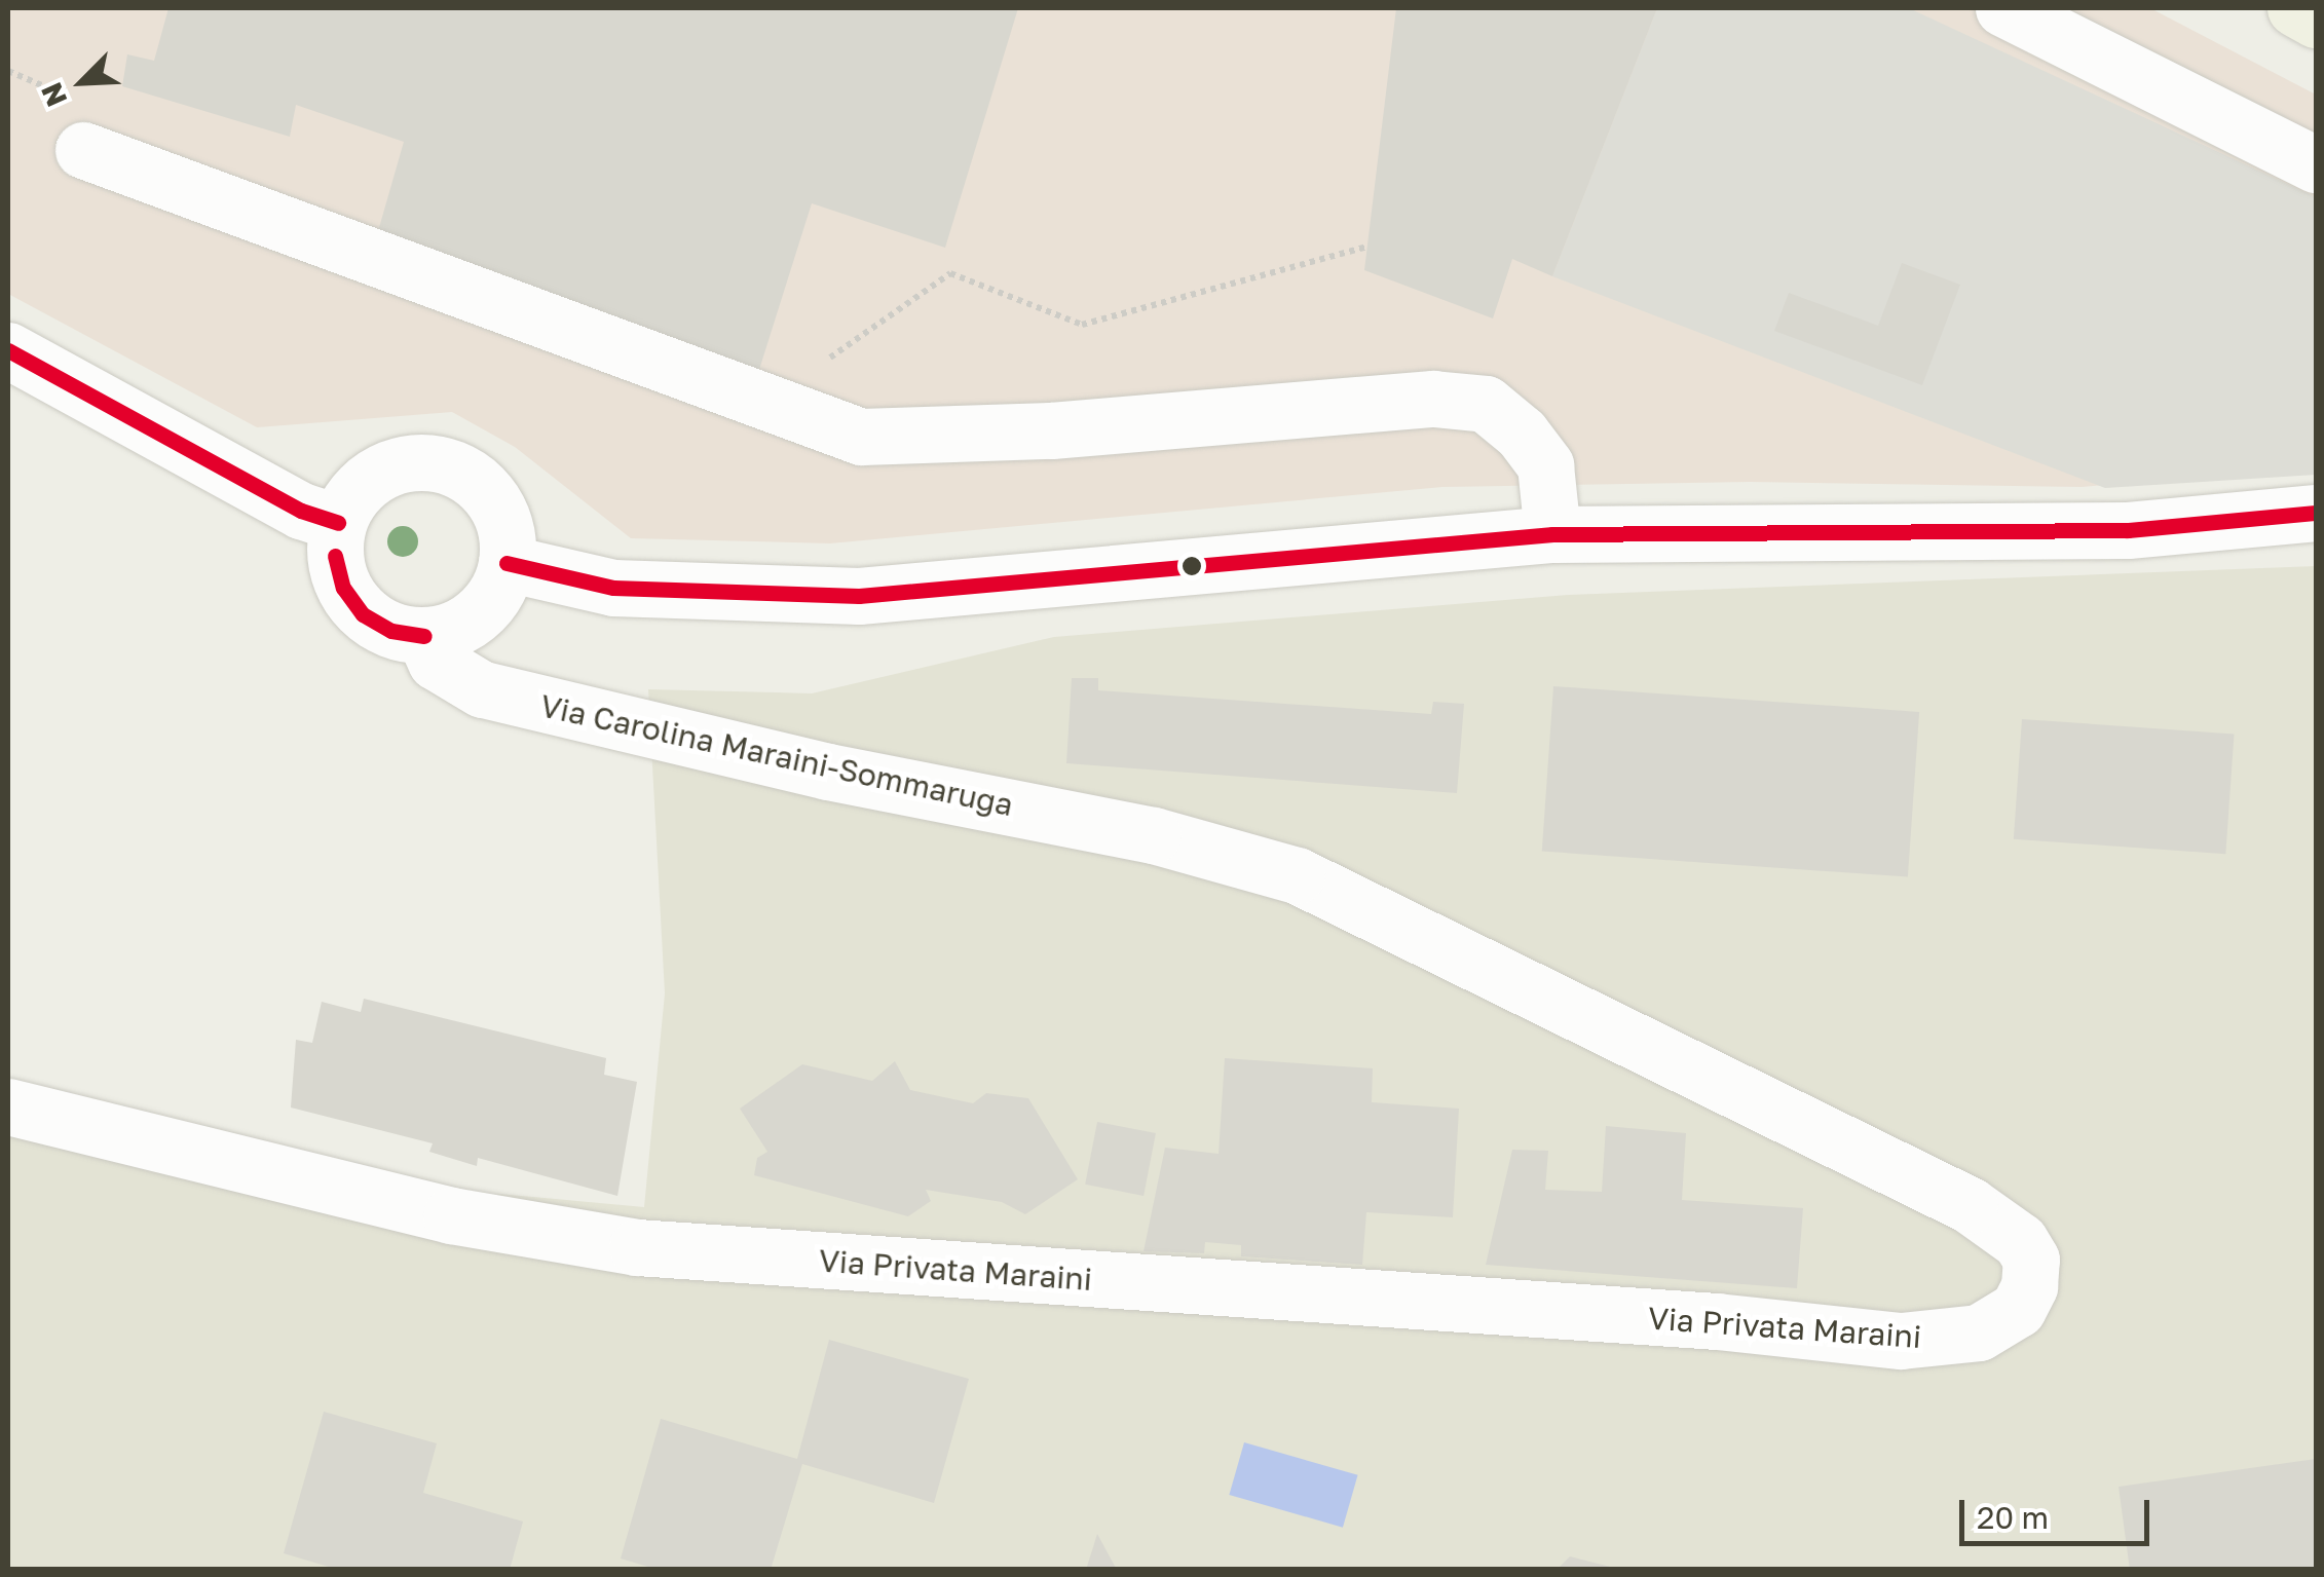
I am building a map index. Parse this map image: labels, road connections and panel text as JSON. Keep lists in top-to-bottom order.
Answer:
{
  "streets": {
    "street": ["Via Carolina Maraini-Sommaruga", "Via Privata Maraini"]
  },
  "crossings": [
    ["Via Carolina Maraini-Sommaruga", "Via Privata Maraini"]
  ],
  "scale_bar": "20 m",
  "north": "bottom left"
}
